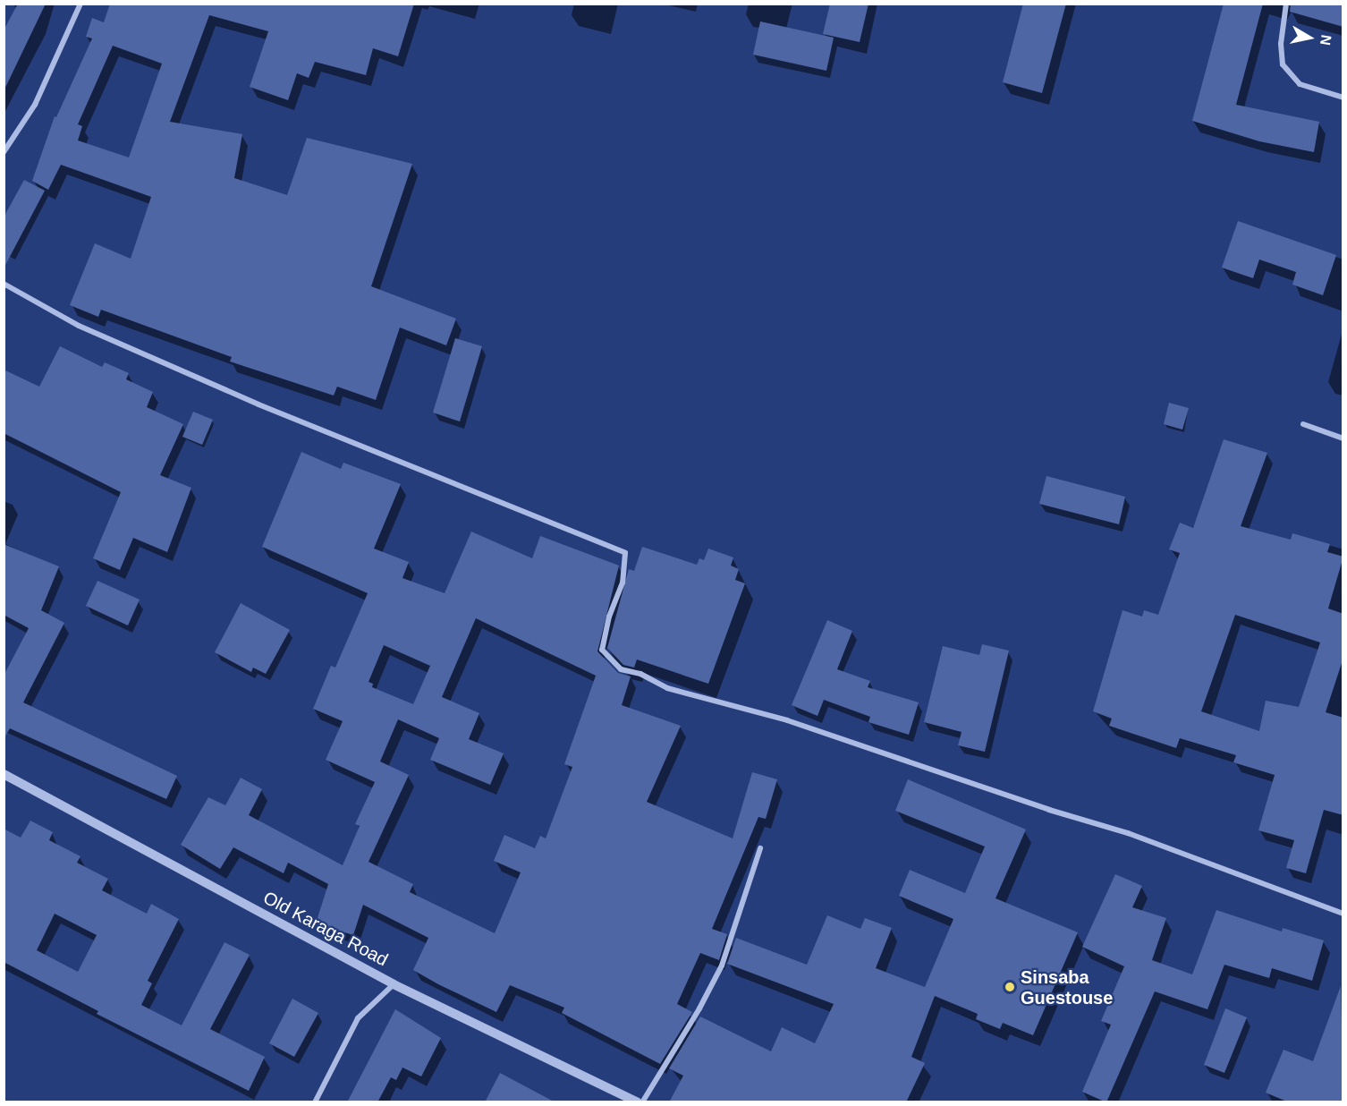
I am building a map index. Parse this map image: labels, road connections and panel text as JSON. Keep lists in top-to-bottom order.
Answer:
{
  "streets": {
    "street": ["Old Karaga Road"]
  },
  "places": ["Sinsaba Guestouse"],
  "north": "right"
}
